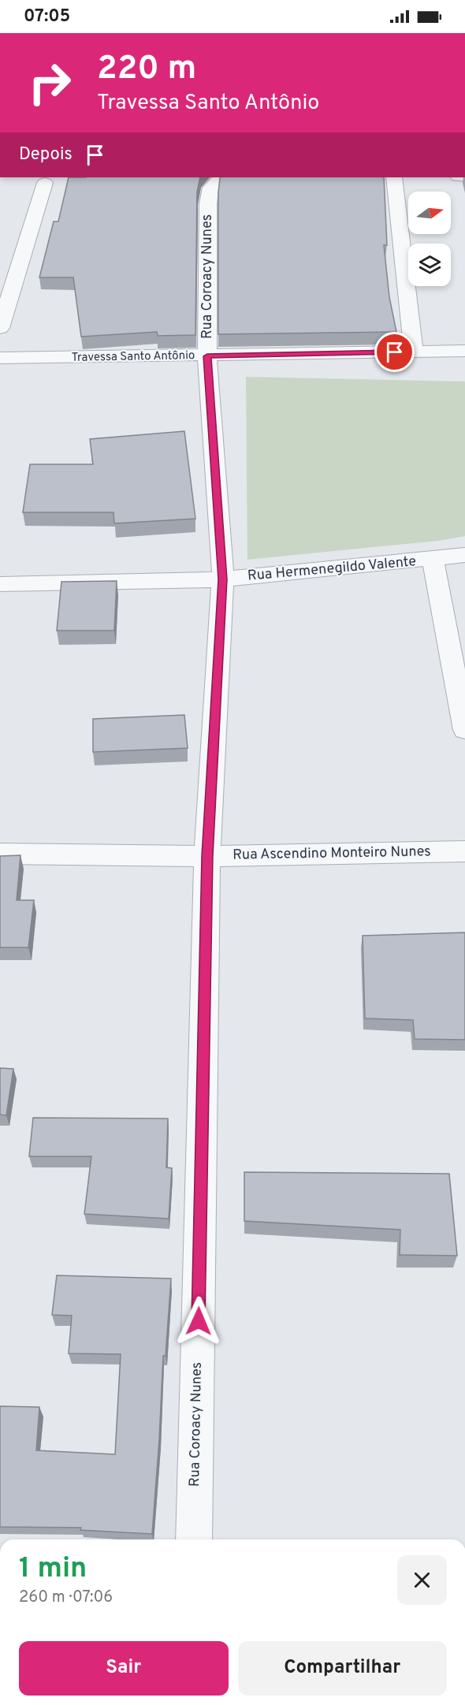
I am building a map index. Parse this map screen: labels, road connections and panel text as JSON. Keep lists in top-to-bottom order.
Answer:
{
  "streets": {
    "street": [
      "Rua Coroacy Nunes",
      "Travessa Santo Antônio",
      "Rua Hermenegildo Valente",
      "Rua Ascendino Monteiro Nunes"
    ]
  },
  "crossings": [
    ["Rua Coroacy Nunes", "Travessa Santo Antônio"],
    ["Rua Coroacy Nunes", "Rua Hermenegildo Valente"],
    ["Rua Coroacy Nunes", "Rua Ascendino Monteiro Nunes"]
  ],
  "north": "right",
  "page": {
    "status": "07:05",
    "turn": ["220 m", "Travessa Santo Antônio"],
    "then": "Depois",
    "heading": ["1 min", "260 m · 07:06"],
    "buttons": ["Sair", "Compartilhar"]
  }
}
